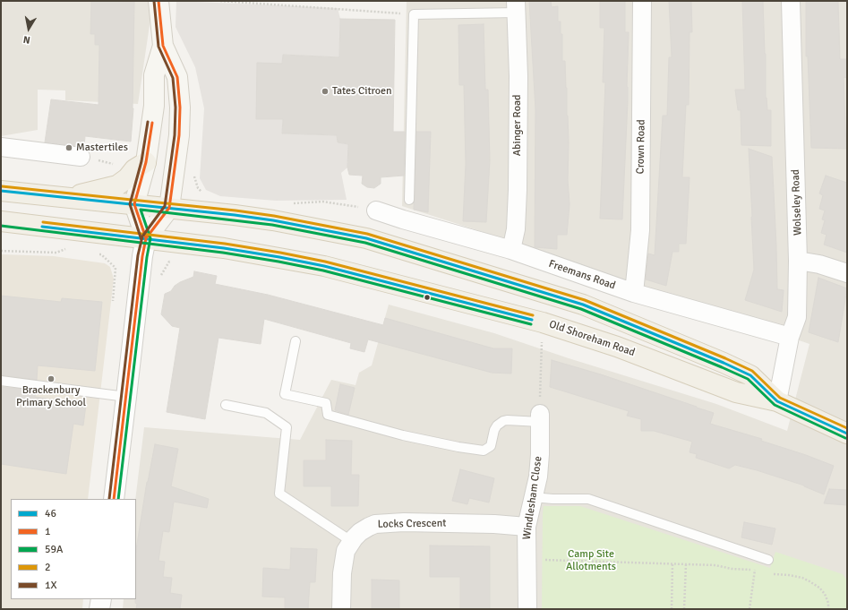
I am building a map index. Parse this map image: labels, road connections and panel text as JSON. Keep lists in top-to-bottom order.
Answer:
{
  "streets": {
    "main road": ["Old Shoreham Road"],
    "street": [
      "Abinger Road",
      "Crown Road",
      "Wolseley Road",
      "Freemans Road",
      "Windlesham Close",
      "Locks Crescent"
    ]
  },
  "crossings": [
    ["Abinger Road", "Freemans Road"],
    ["Crown Road", "Freemans Road"],
    ["Wolseley Road", "Freemans Road"],
    ["Wolseley Road", "Old Shoreham Road"],
    ["Windlesham Close", "Locks Crescent"]
  ],
  "parks": ["Camp Site Allotments"],
  "places": ["Tates Citroen", "Mastertiles", "Brackenbury Primary School"],
  "lines": [
    "transit line 1",
    "transit line 1X",
    "transit line 2",
    "transit line 46",
    "transit line 59A"
  ],
  "legend": [
    "46",
    "1",
    "59A",
    "2",
    "1X"
  ],
  "north": "bottom"
}
